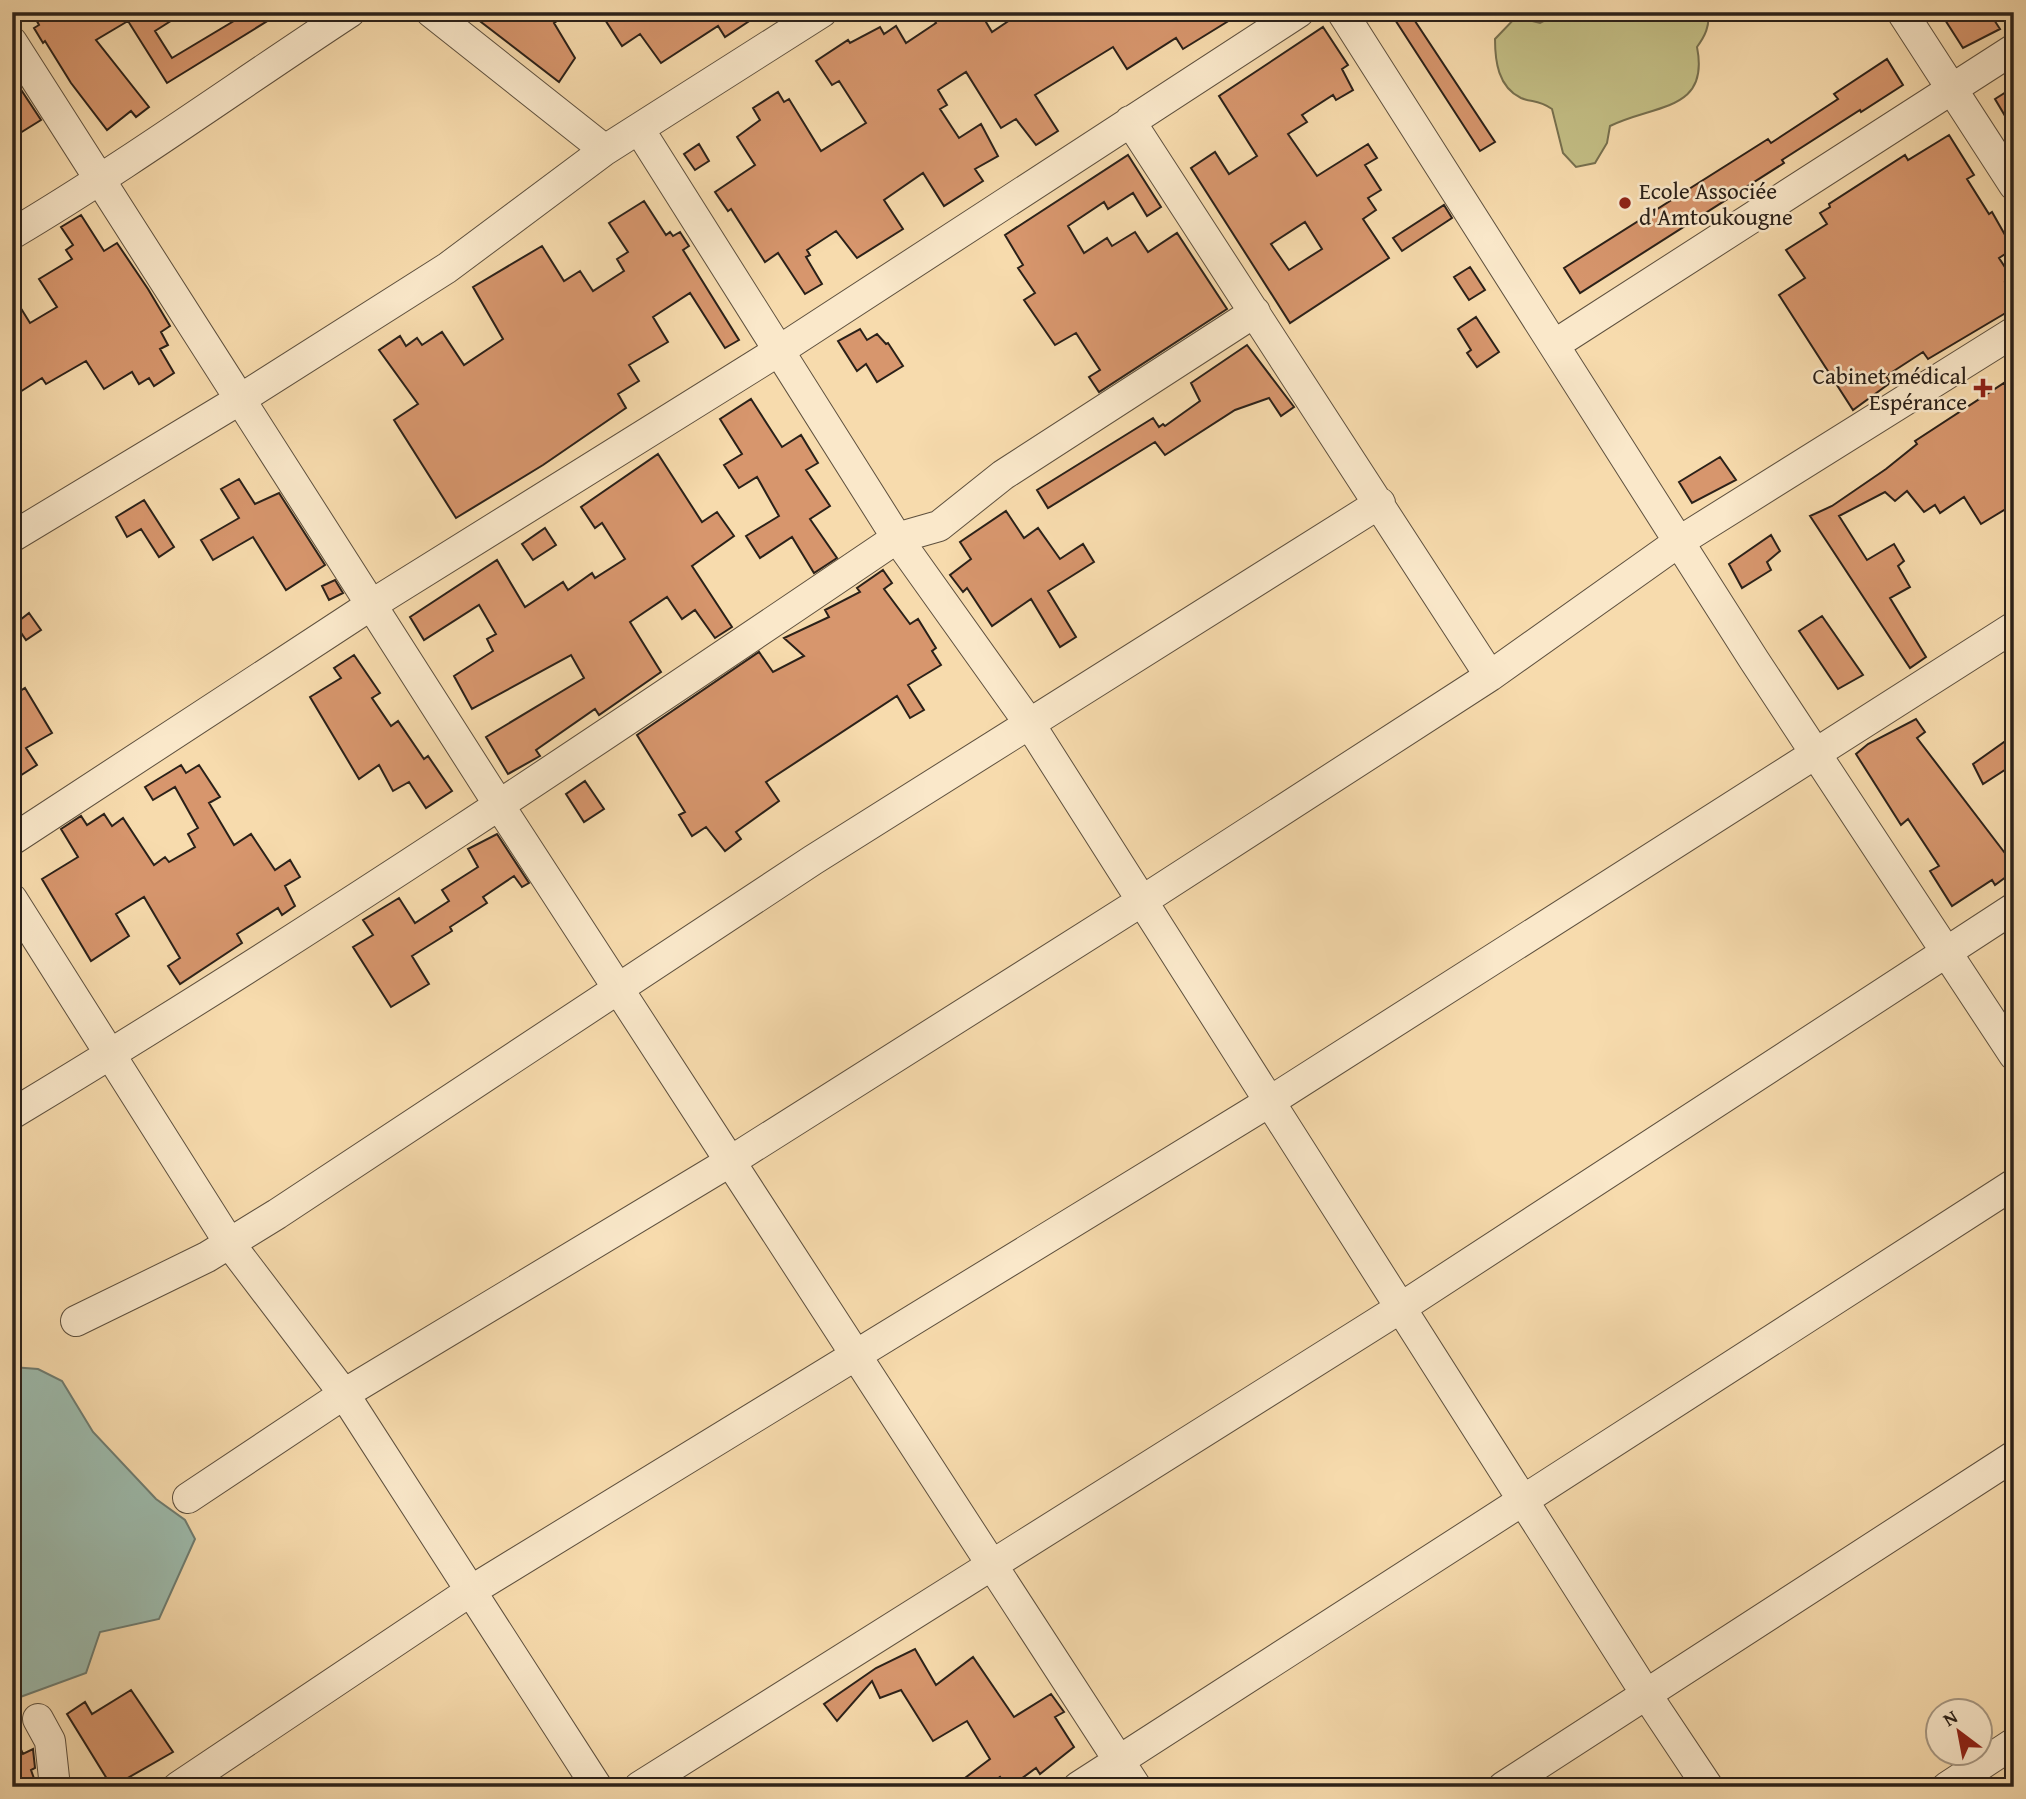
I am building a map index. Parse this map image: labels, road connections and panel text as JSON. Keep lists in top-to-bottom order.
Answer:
{
  "places": {
    "other": ["Ecole Associée d'Amtoukougne"],
    "health": ["Cabinet médical Espérance"]
  },
  "north": "top left"
}
